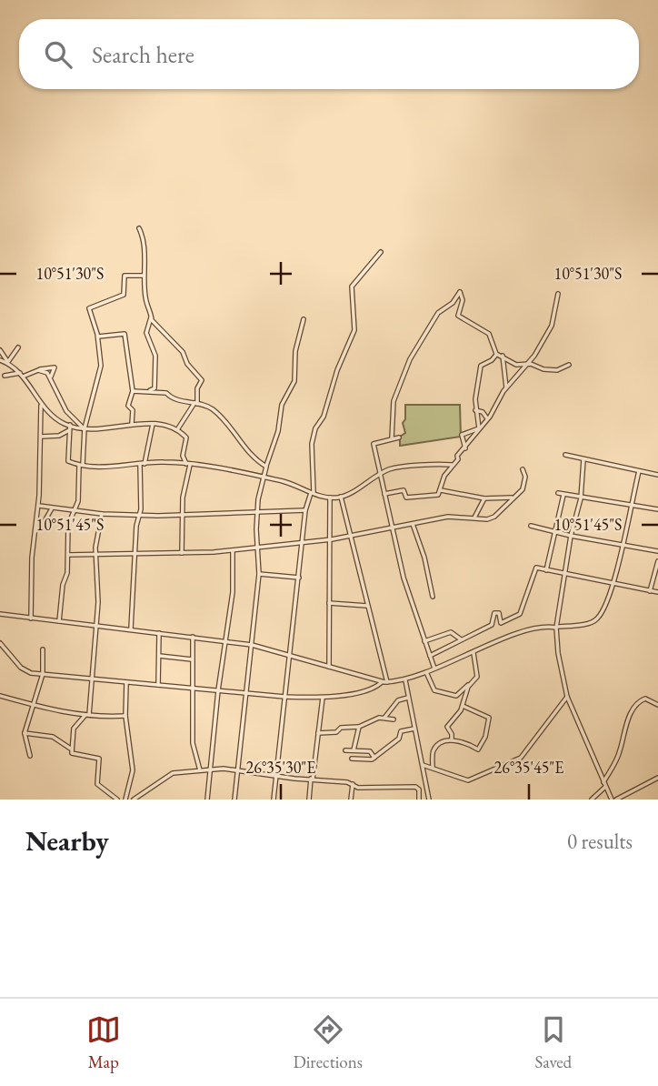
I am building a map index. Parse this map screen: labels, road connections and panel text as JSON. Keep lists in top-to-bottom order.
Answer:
{
  "page": {
    "search": "Search here",
    "heading": ["Nearby", "0 results"],
    "nav": ["Map", "Directions", "Saved"]
  },
  "coordinates": [
    "10°51'30\"S",
    "10°51'45\"S",
    "26°35'30\"E",
    "26°35'45\"E"
  ]
}
